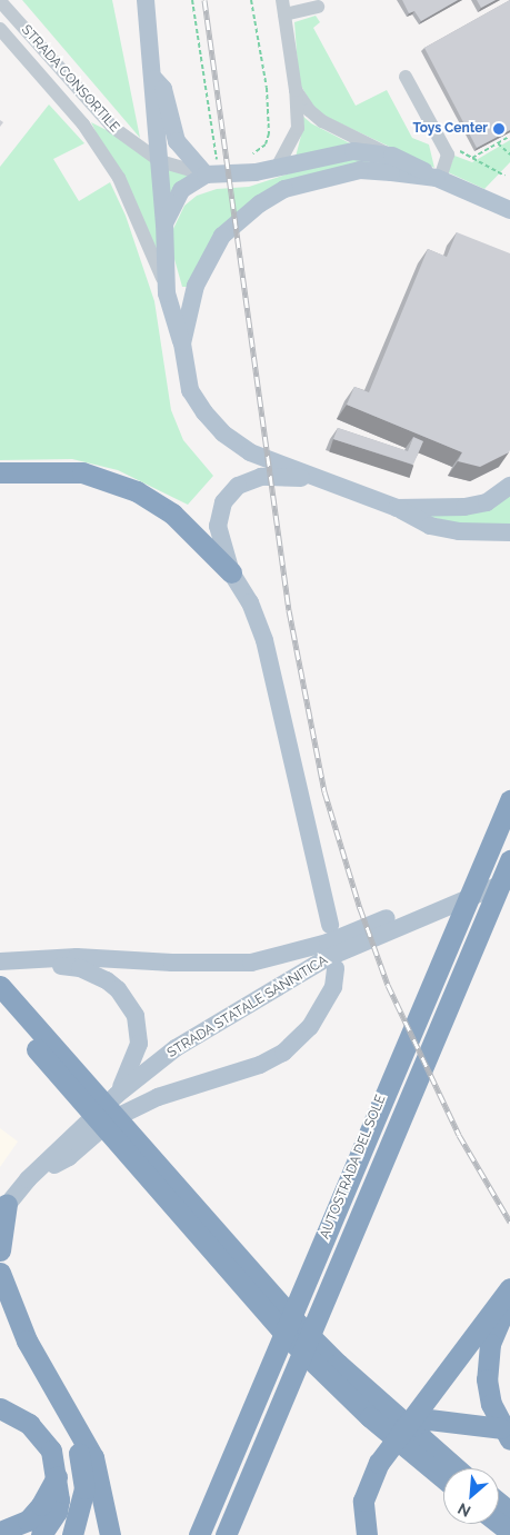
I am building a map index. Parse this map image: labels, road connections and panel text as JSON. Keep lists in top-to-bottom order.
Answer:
{
  "streets": {
    "highway": ["AUTOSTRADA DEL SOLE"],
    "main road": ["STRADA STATALE SANNITICA"],
    "street": ["STRADA CONSORTILE"]
  },
  "places": ["Toys Center"],
  "north": "bottom left"
}
